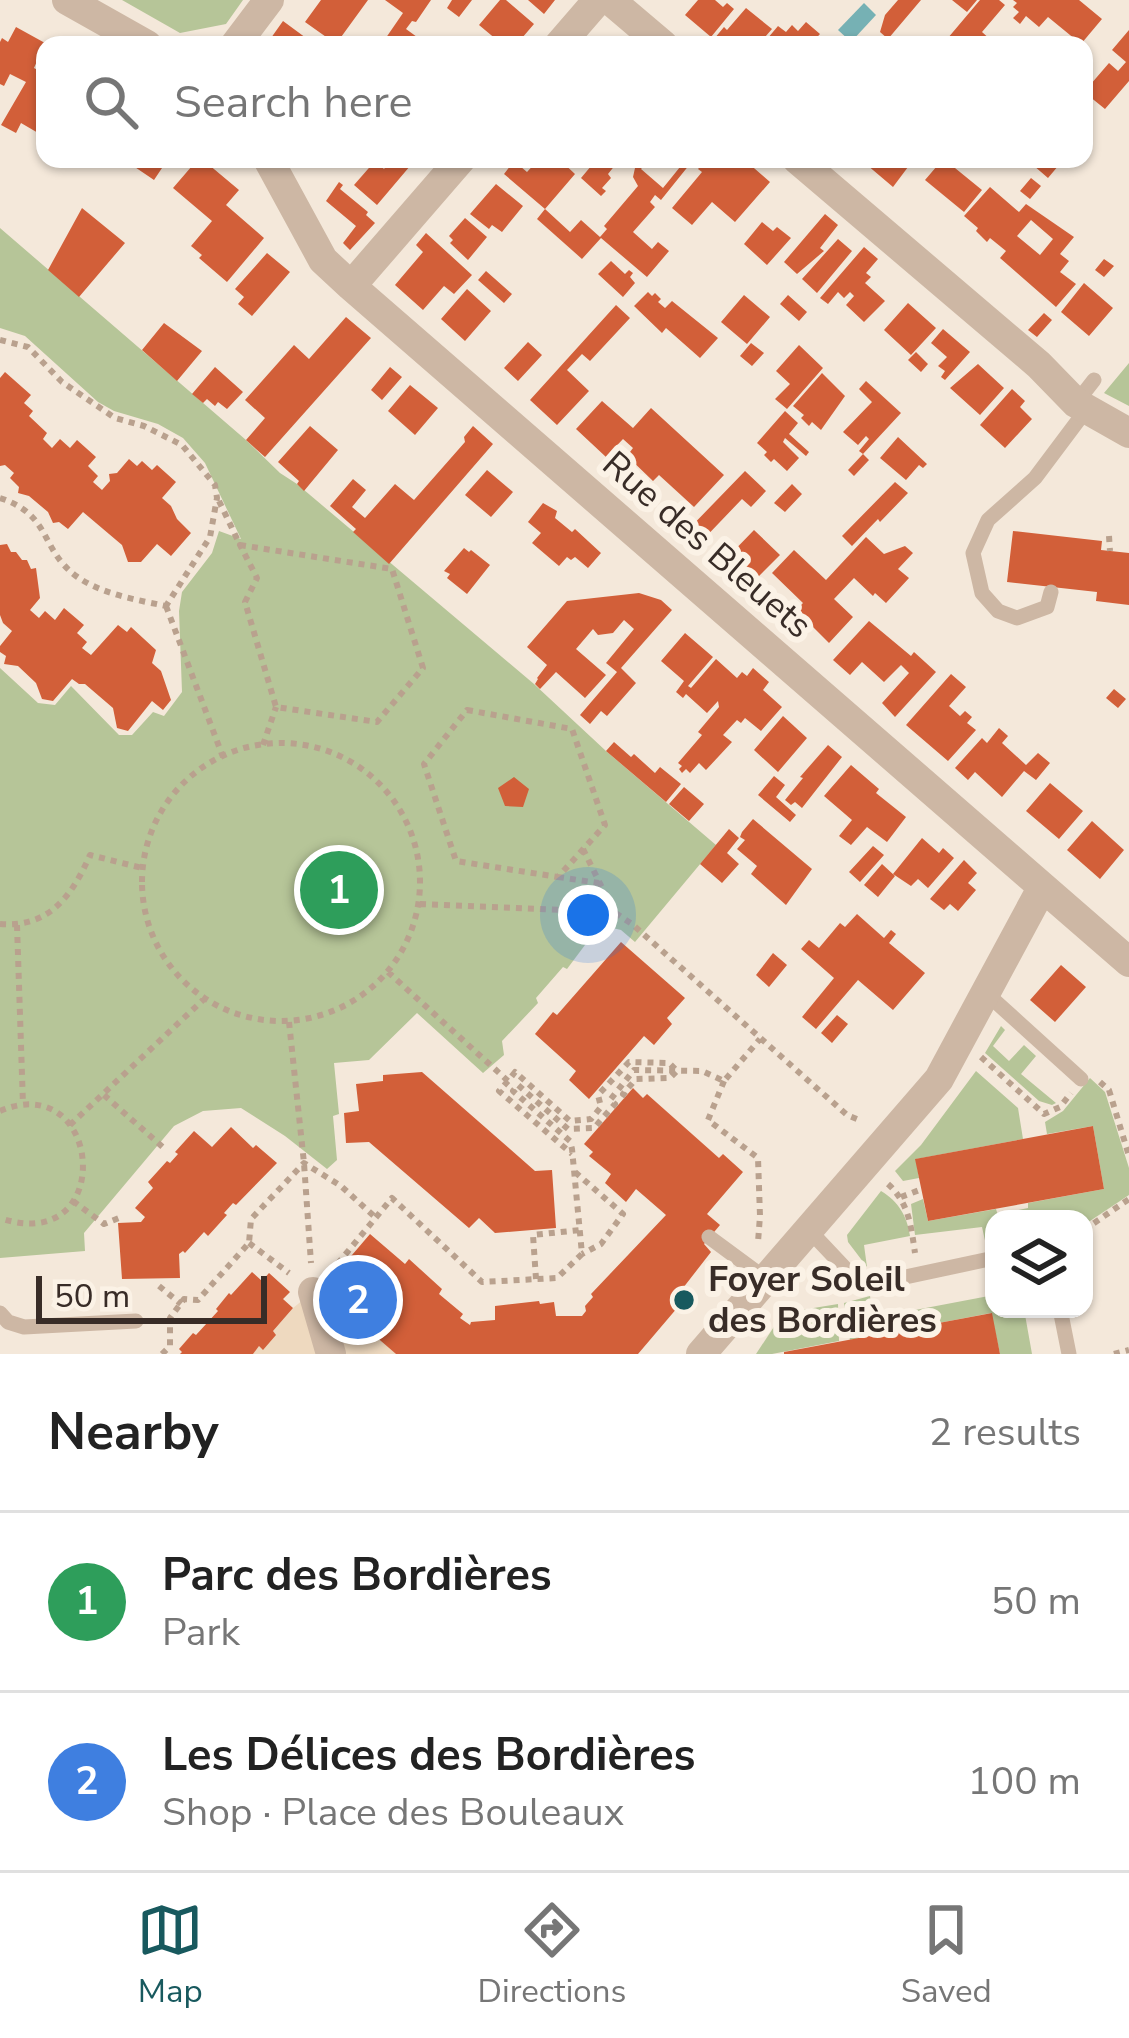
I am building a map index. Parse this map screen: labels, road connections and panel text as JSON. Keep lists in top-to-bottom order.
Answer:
{
  "streets": {
    "street": ["Rue des Bleuets"]
  },
  "places": ["Foyer Soleil des Bordières"],
  "scale_bar": "50 m",
  "page": {
    "search": "Search here",
    "pins": ["1", "2"],
    "scale": "50 m",
    "heading": ["Nearby", "2 results"],
    "list": [
      {
        "mark": "1",
        "name": "Parc des Bordières",
        "note": "Park",
        "value": "50 m"
      },
      {
        "mark": "2",
        "name": "Les Délices des Bordières",
        "note": "Shop · Place des Bouleaux",
        "value": "100 m"
      }
    ],
    "nav": ["Map", "Directions", "Saved"]
  }
}
